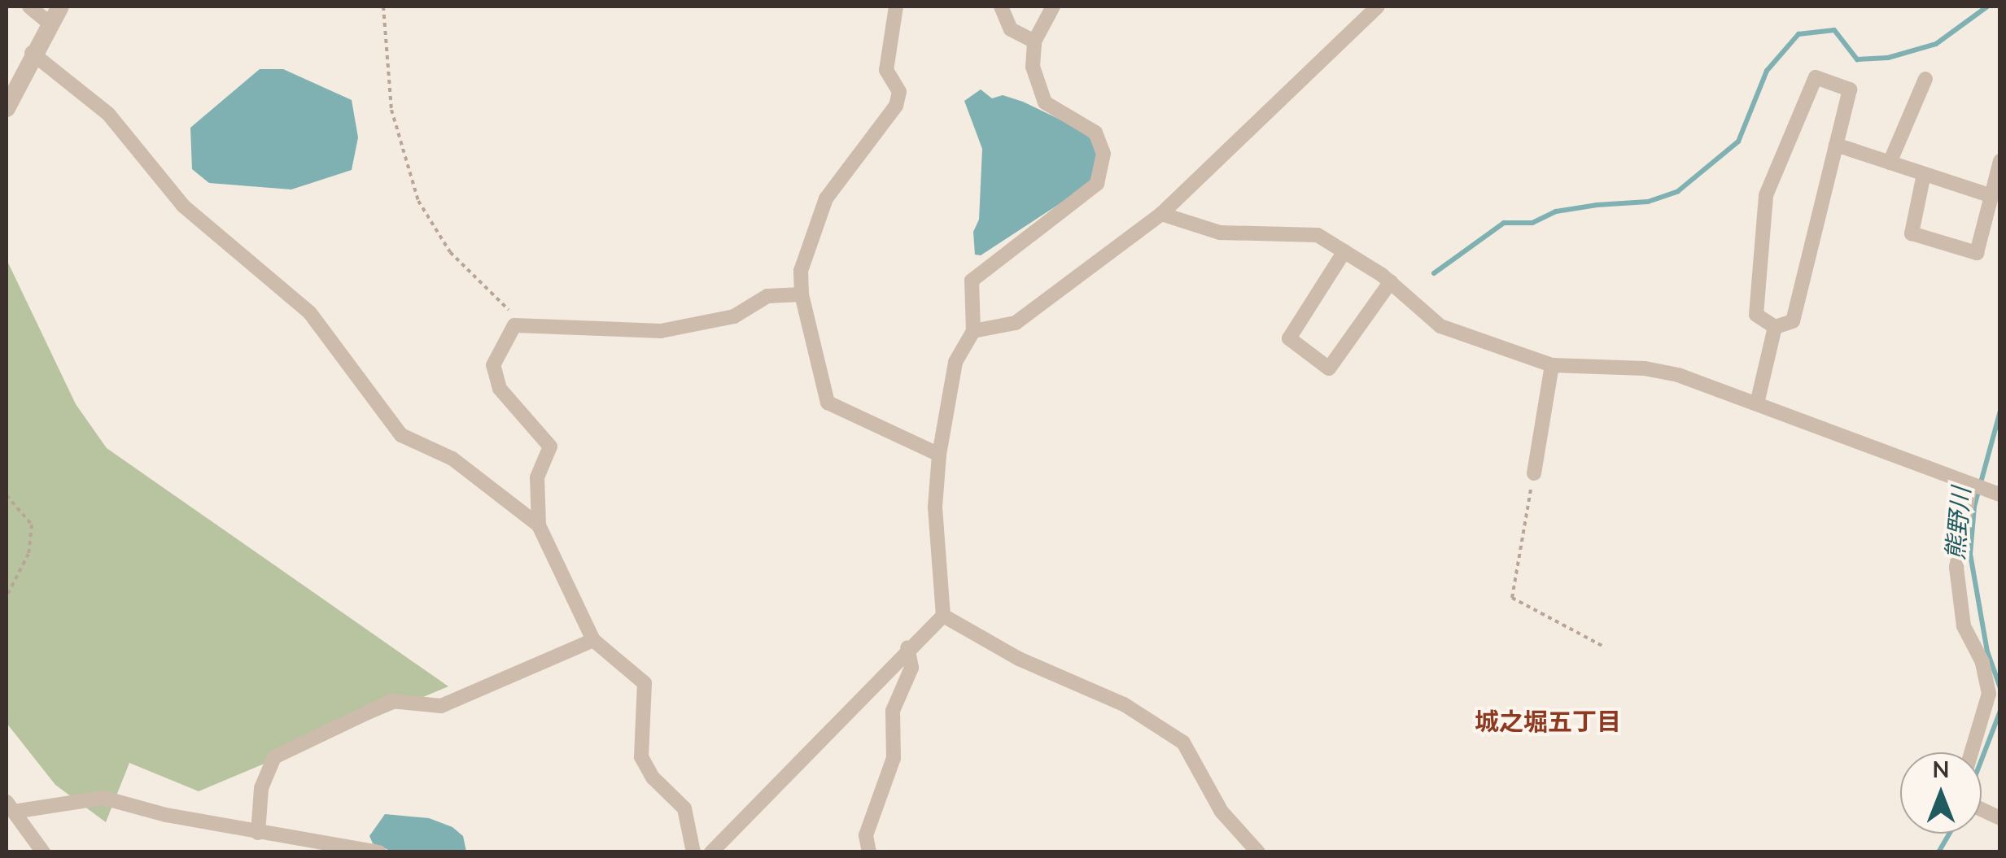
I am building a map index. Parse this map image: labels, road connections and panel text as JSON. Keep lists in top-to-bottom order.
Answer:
{
  "districts": ["城之堀五丁目"],
  "water": ["熊野川"],
  "north": "top"
}
